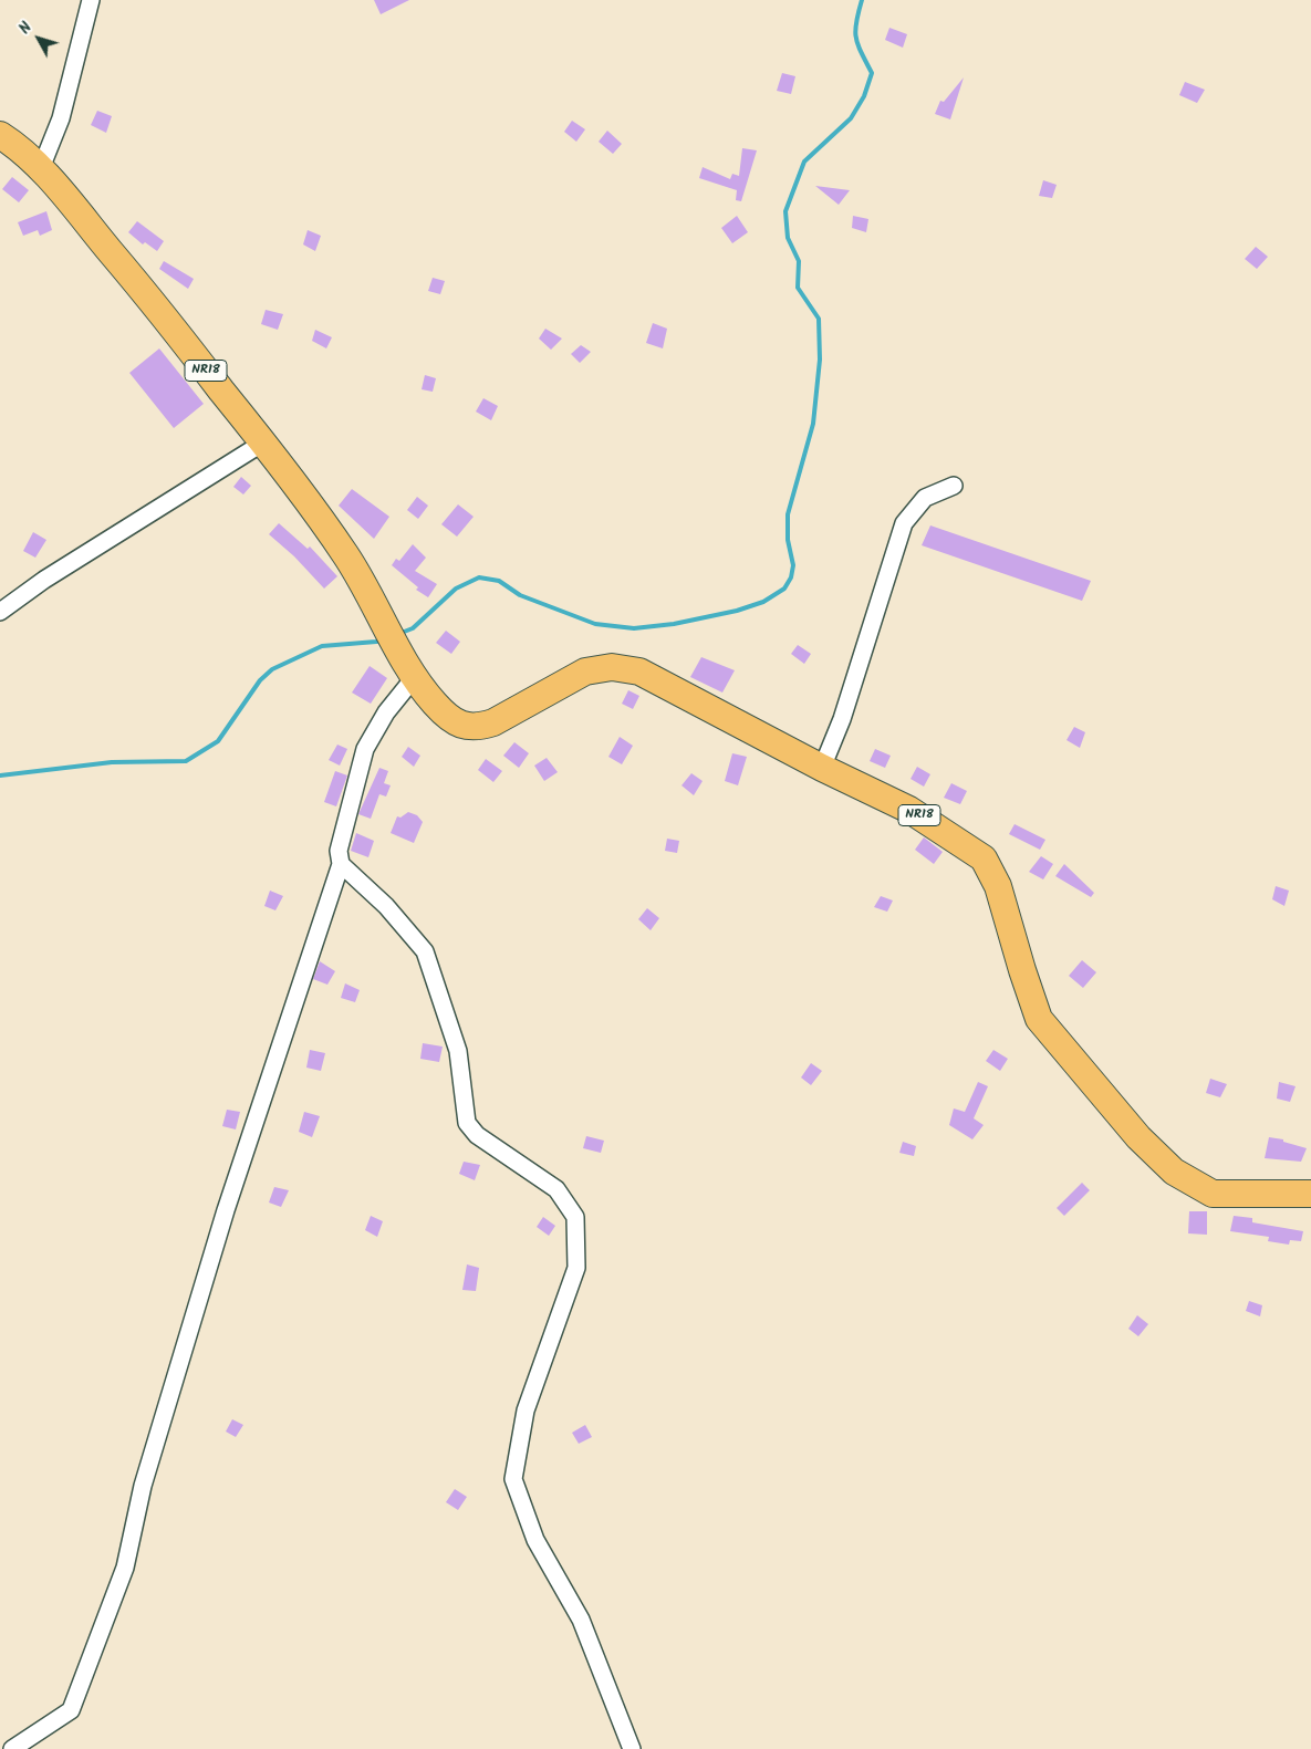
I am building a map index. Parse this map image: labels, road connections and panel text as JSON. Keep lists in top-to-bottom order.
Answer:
{
  "streets": {
    "main road": ["NR18"]
  },
  "north": "top left"
}
